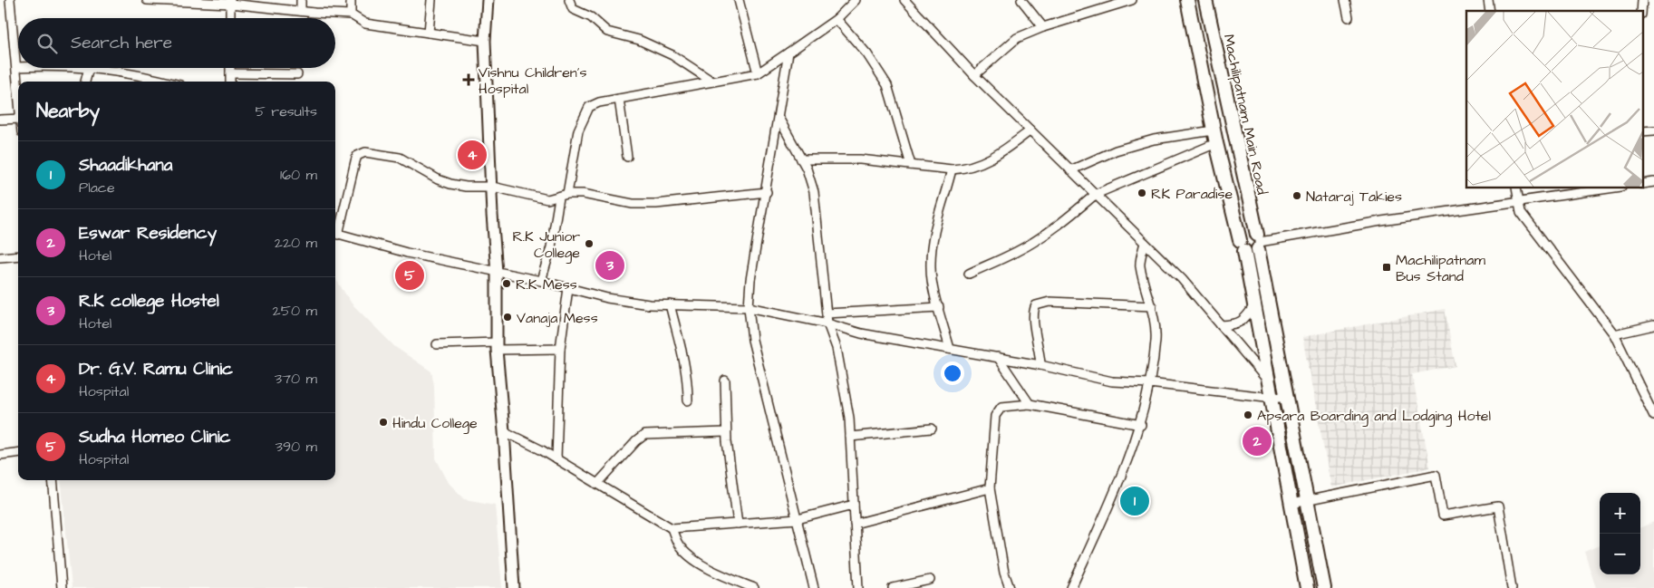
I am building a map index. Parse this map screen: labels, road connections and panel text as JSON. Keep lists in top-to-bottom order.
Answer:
{
  "streets": {
    "main road": ["Machilipatnam Main Road"]
  },
  "places": {
    "health": ["Vishnu Children's Hospital"],
    "other": [
      "RK Paradise",
      "Nataraj Takies",
      "R.K Junior College",
      "R.K Mess",
      "Vanaja Mess",
      "Apsara Boarding and Lodging Hotel",
      "Hindu College"
    ],
    "transit": ["Machilipatnam Bus Stand"]
  },
  "page": {
    "search": "Search here",
    "heading": ["Nearby", "5 results"],
    "pins": [
      "4",
      "3",
      "5",
      "2",
      "1"
    ],
    "list": [
      {
        "mark": "1",
        "name": "Shaadikhana",
        "note": "Place",
        "value": "160 m"
      },
      {
        "mark": "2",
        "name": "Eswar Residency",
        "note": "Hotel",
        "value": "220 m"
      },
      {
        "mark": "3",
        "name": "R.K college Hostel",
        "note": "Hotel",
        "value": "250 m"
      },
      {
        "mark": "4",
        "name": "Dr. G.V. Ramu Clinic",
        "note": "Hospital",
        "value": "370 m"
      },
      {
        "mark": "5",
        "name": "Sudha Homeo Clinic",
        "note": "Hospital",
        "value": "390 m"
      }
    ],
    "map_buttons": ["+", "−"]
  }
}
